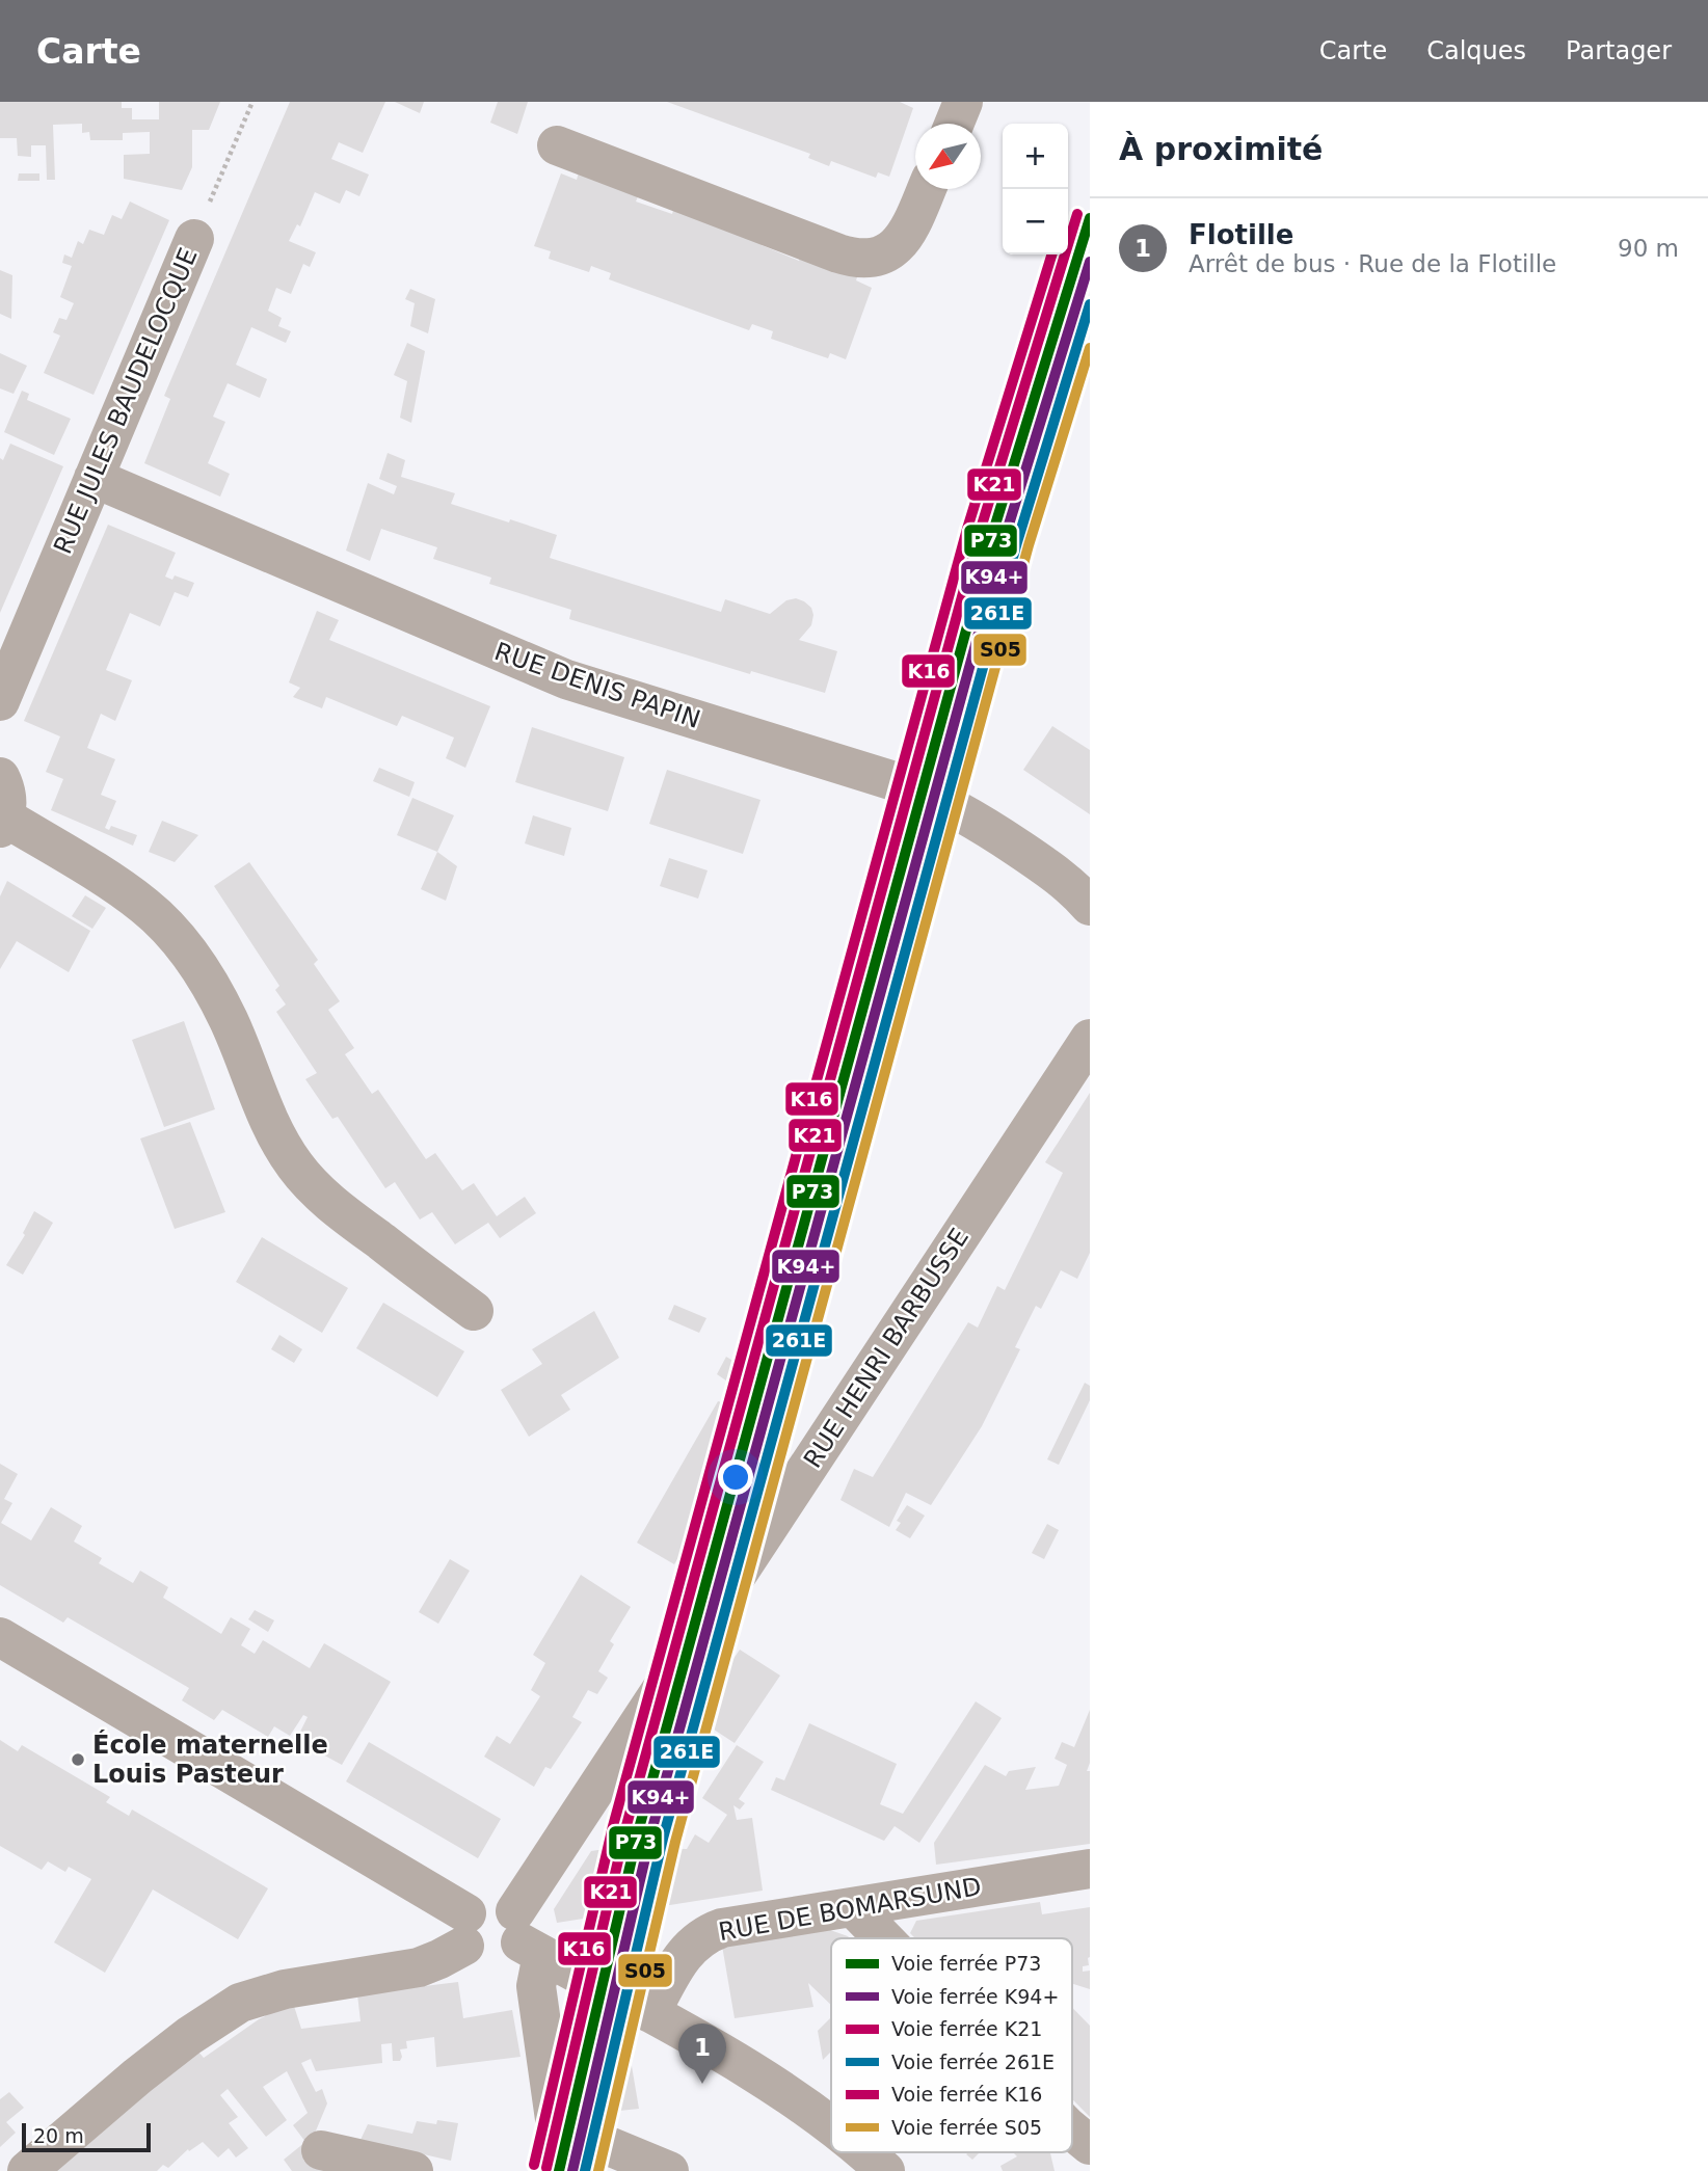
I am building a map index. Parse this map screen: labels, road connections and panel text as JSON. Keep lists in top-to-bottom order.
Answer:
{
  "streets": {
    "street": [
      "RUE JULES BAUDELOCQUE",
      "RUE DENIS PAPIN",
      "RUE HENRI BARBUSSE",
      "RUE DE BOMARSUND"
    ]
  },
  "crossings": [
    ["RUE JULES BAUDELOCQUE", "RUE DENIS PAPIN"]
  ],
  "places": ["École maternelle Louis Pasteur"],
  "lines": [
    "rail line K21",
    "rail line P73",
    "rail line K16",
    "rail line K94+",
    "rail line 261E",
    "rail line S05"
  ],
  "legend": [
    "Voie ferrée P73",
    "Voie ferrée K94+",
    "Voie ferrée K21",
    "Voie ferrée 261E",
    "Voie ferrée K16",
    "Voie ferrée S05"
  ],
  "scale_bar": "20 m",
  "north": "bottom left",
  "page": {
    "header": "Carte",
    "nav": ["Carte", "Calques", "Partager"],
    "heading": "À proximité",
    "map_buttons": ["+", "−"],
    "list": [
      {
        "mark": "1",
        "name": "Flotille",
        "note": "Arrêt de bus · Rue de la Flotille",
        "value": "90 m"
      }
    ],
    "pins": "1",
    "scale": "20 m"
  }
}
